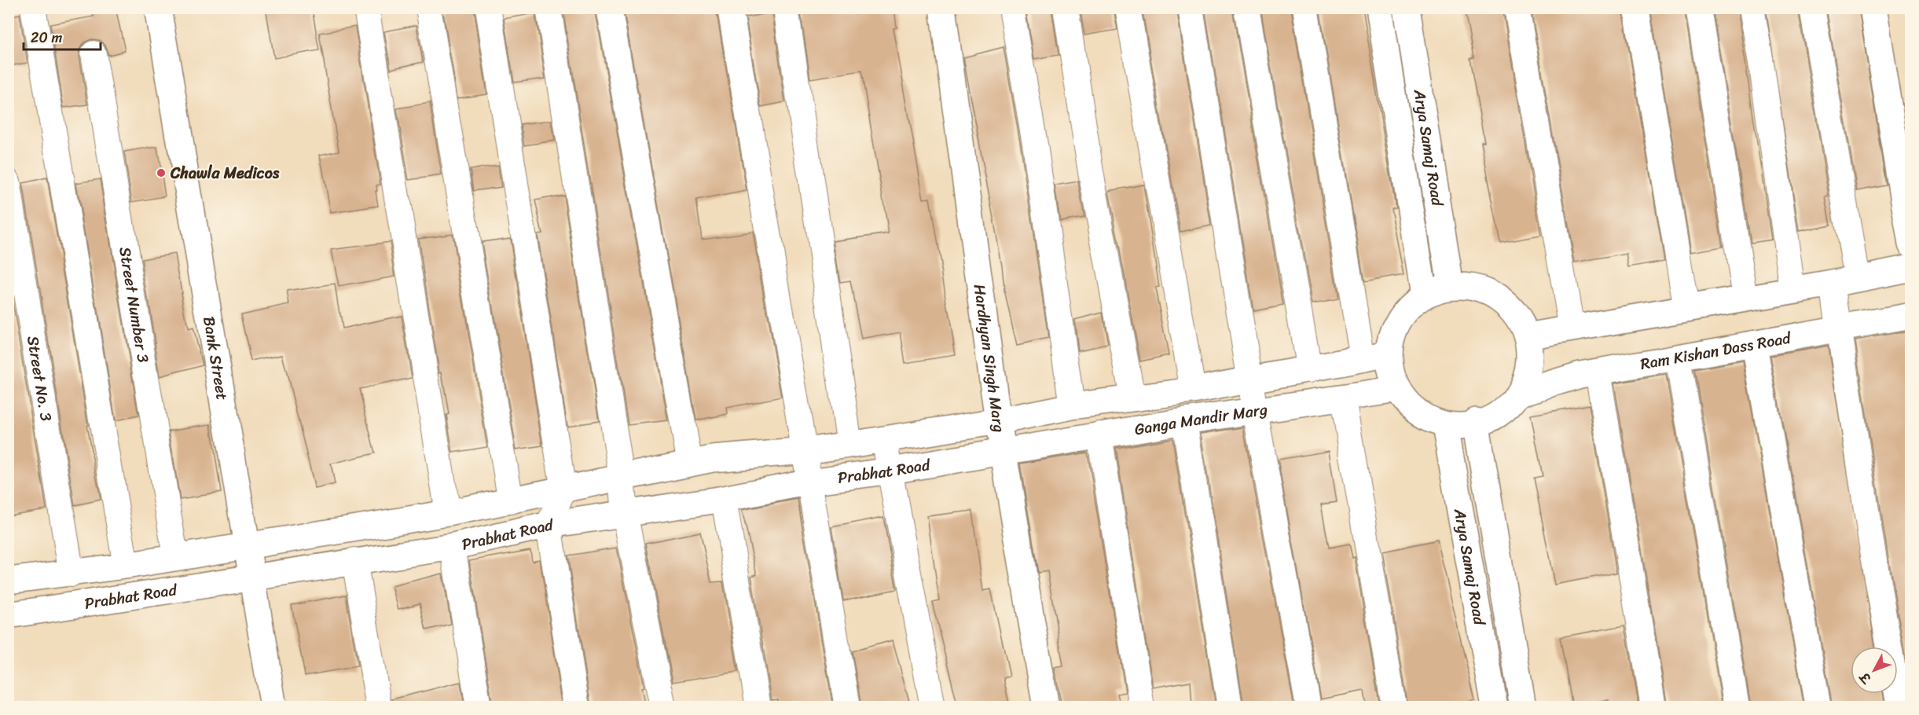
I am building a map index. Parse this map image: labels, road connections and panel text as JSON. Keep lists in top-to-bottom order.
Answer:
{
  "streets": {
    "street": [
      "Arya Samaj Road",
      "Street Number 3",
      "Ram Kishan Dass Road",
      "Bank Street",
      "Hardhyan Singh Marg",
      "Street No. 3",
      "Ganga Mandir Marg",
      "Prabhat Road"
    ]
  },
  "crossings": [
    ["Arya Samaj Road", "Ram Kishan Dass Road"],
    ["Arya Samaj Road", "Ganga Mandir Marg"],
    ["Street Number 3", "Prabhat Road"],
    ["Ram Kishan Dass Road", "Ganga Mandir Marg"],
    ["Bank Street", "Prabhat Road"],
    ["Hardhyan Singh Marg", "Ganga Mandir Marg"],
    ["Hardhyan Singh Marg", "Prabhat Road"],
    ["Street No. 3", "Prabhat Road"],
    ["Ganga Mandir Marg", "Prabhat Road"]
  ],
  "places": ["Chawla Medicos"],
  "scale_bar": "20 m",
  "north": "bottom left"
}
